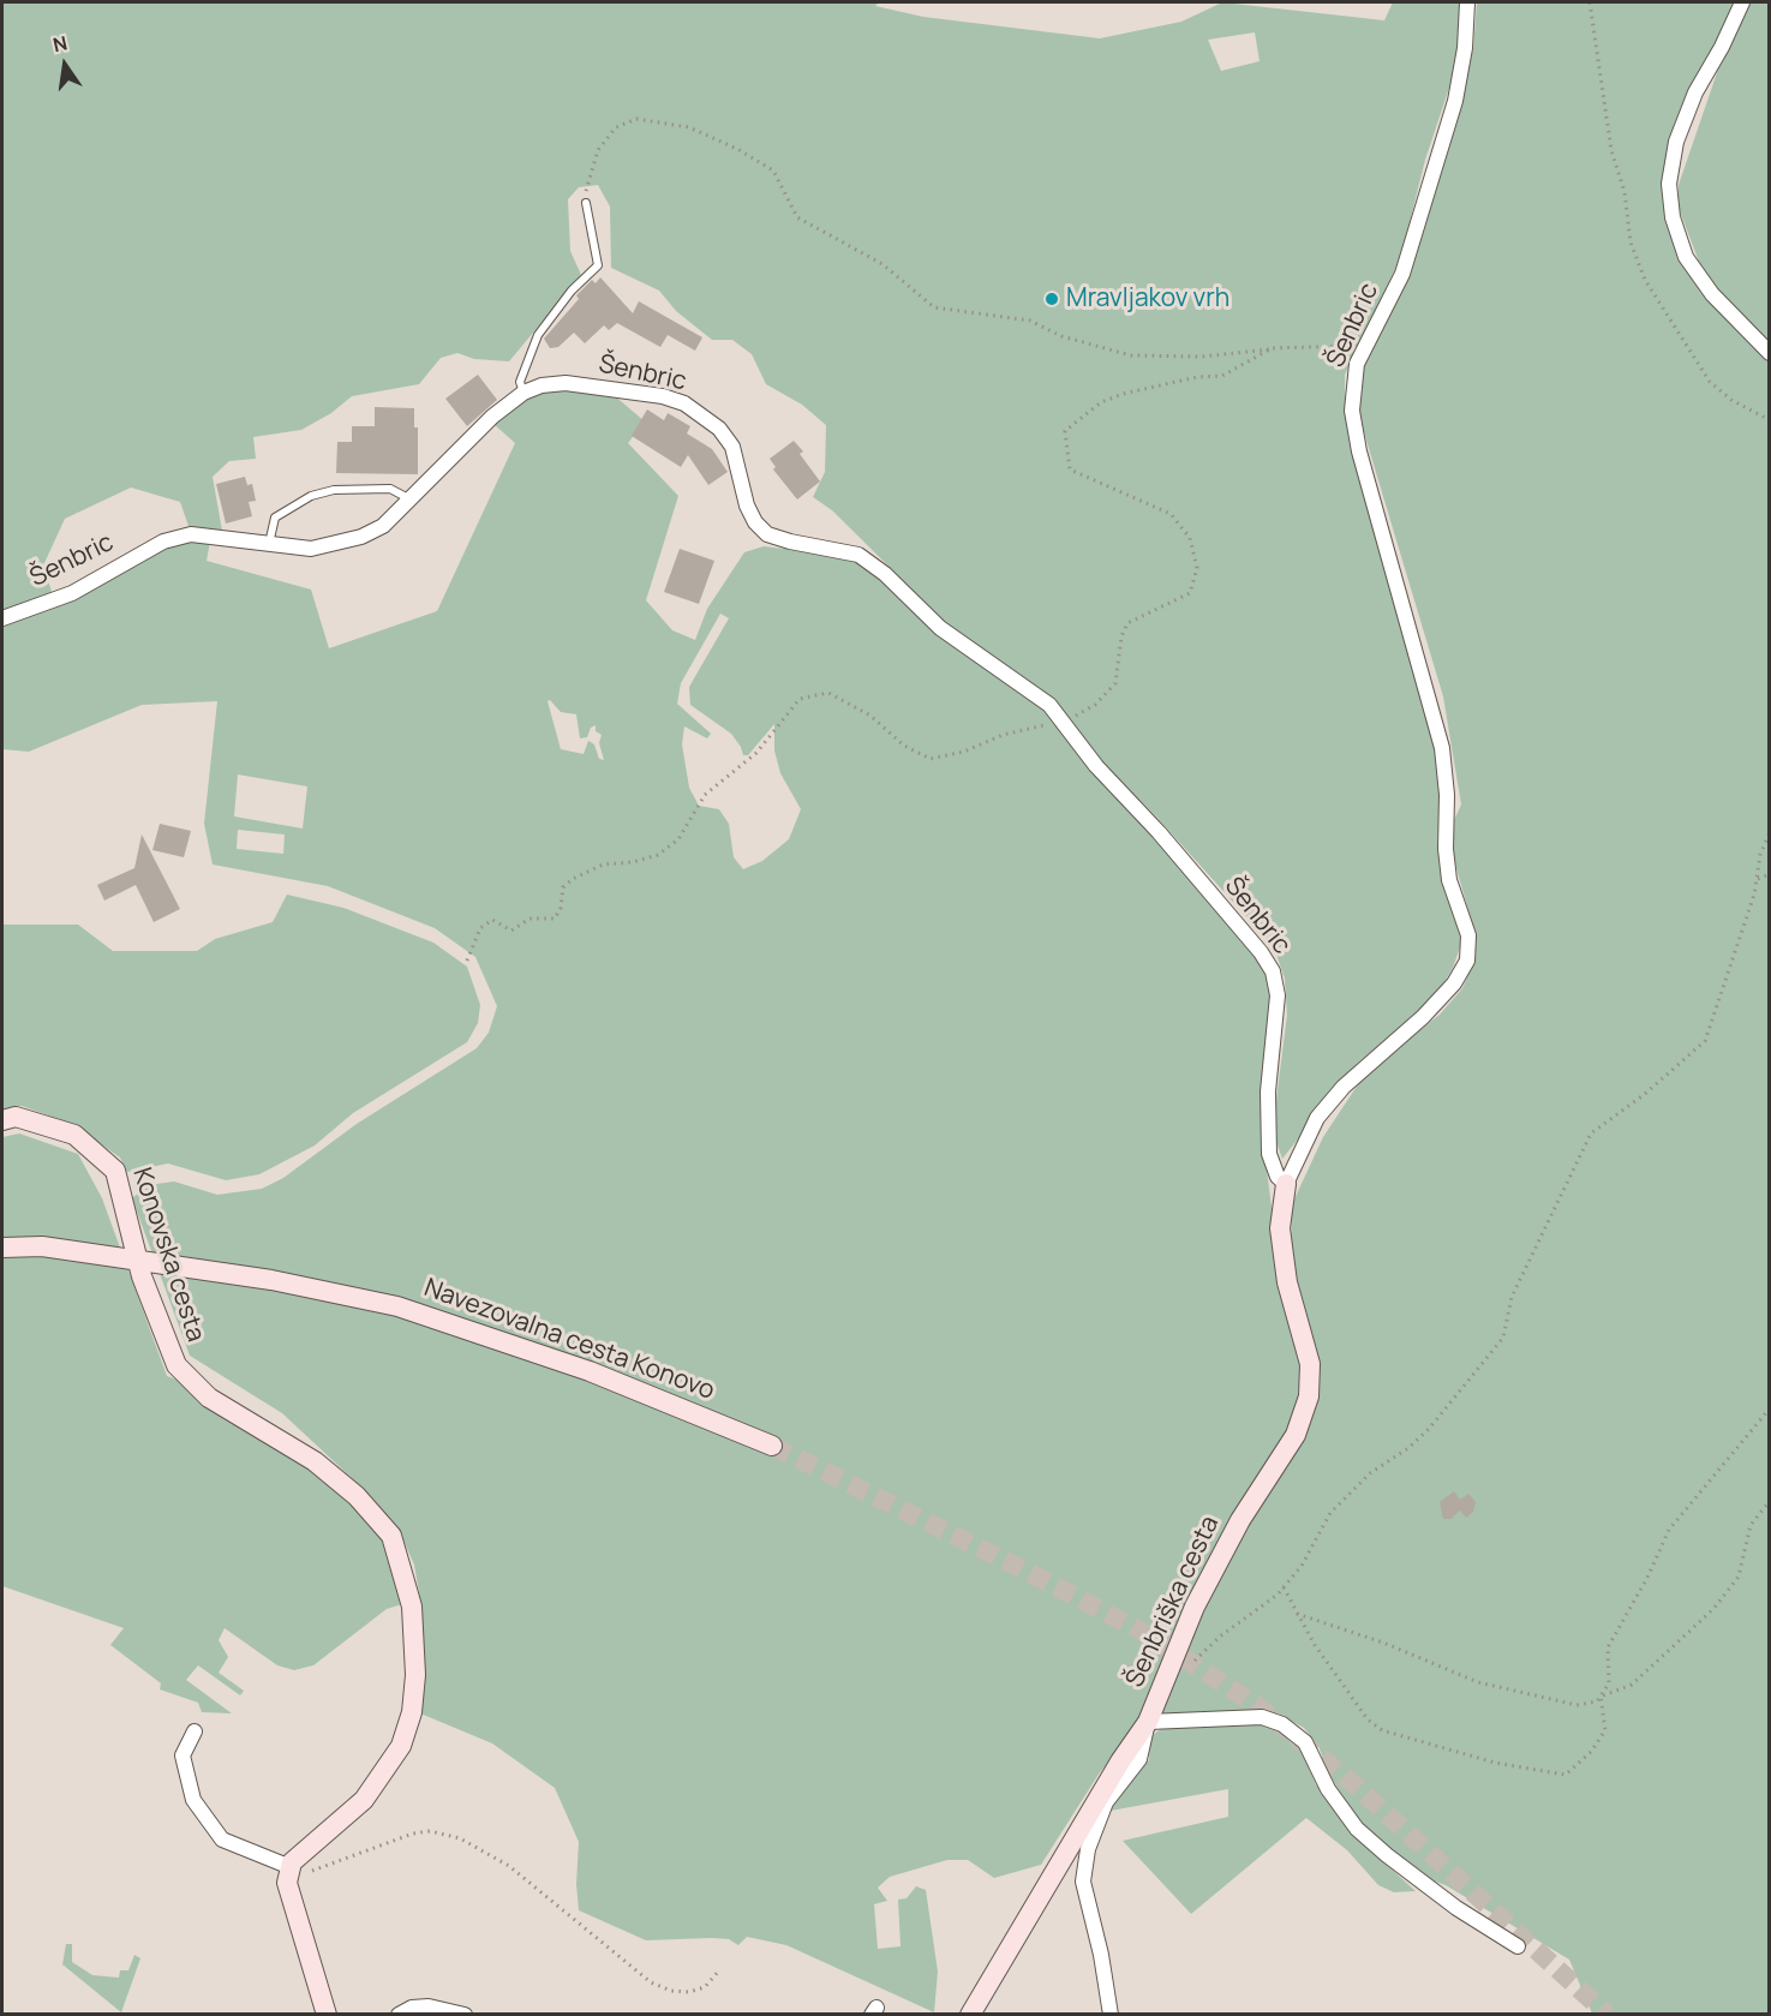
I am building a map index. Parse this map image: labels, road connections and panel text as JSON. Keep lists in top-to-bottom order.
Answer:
{
  "streets": {
    "street": [
      "Šenbric",
      "Konovska cesta",
      "Navezovalna cesta Konovo",
      "Šenbriška cesta"
    ]
  },
  "crossings": [
    ["Šenbric", "Šenbriška cesta"],
    ["Konovska cesta", "Navezovalna cesta Konovo"]
  ],
  "places": ["Mravljakov vrh"],
  "north": "top"
}
